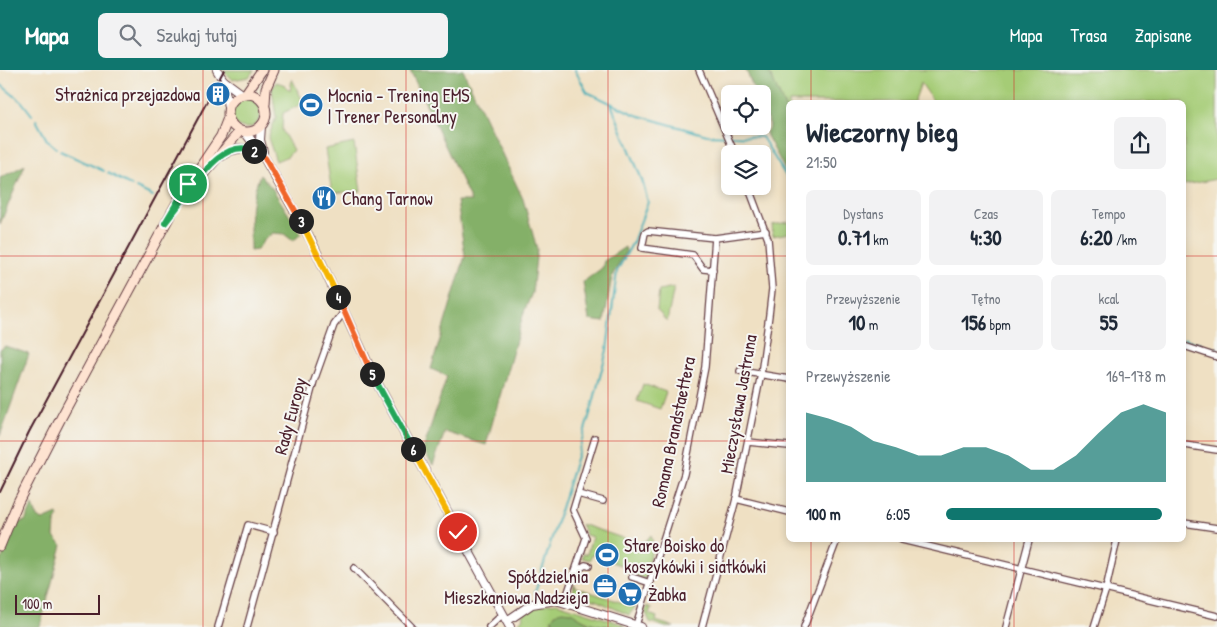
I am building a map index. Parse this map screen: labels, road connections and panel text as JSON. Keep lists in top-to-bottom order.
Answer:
{
  "streets": {
    "street": ["Mieczysława Jastruna", "Rady Europy", "Romana Brandstaettera"]
  },
  "places": {
    "building": ["Strażnica przejazdowa"],
    "sports": ["Mocnia - Trening EMS | Trener Personalny", "Stare Boisko do koszykówki i siatkówki"],
    "restaurant": ["Chang Tarnow"],
    "office": ["Spółdzielnia Mieszkaniowa Nadzieja"],
    "supermarket": ["Żabka"]
  },
  "scale_bar": "100 m",
  "page": {
    "header": "Mapa",
    "search": "Szukaj tutaj",
    "nav": ["Mapa", "Trasa", "Zapisane"],
    "heading": ["Wieczorny bieg", "21:50"],
    "pins": [
      "2",
      "3",
      "4",
      "5",
      "6"
    ],
    "stats": [
      ["Dystans", "0.71 km"],
      ["Czas", "4:30"],
      ["Tempo", "6:20 /km"],
      ["Przewyższenie", "10 m"],
      ["Tętno", "156 bpm"],
      ["kcal", "55"]
    ],
    "chart": ["Przewyższenie", "169–178 m"],
    "list": [
      {
        "name": "100 m",
        "note": "6:05"
      }
    ],
    "scale": "100 m"
  }
}
